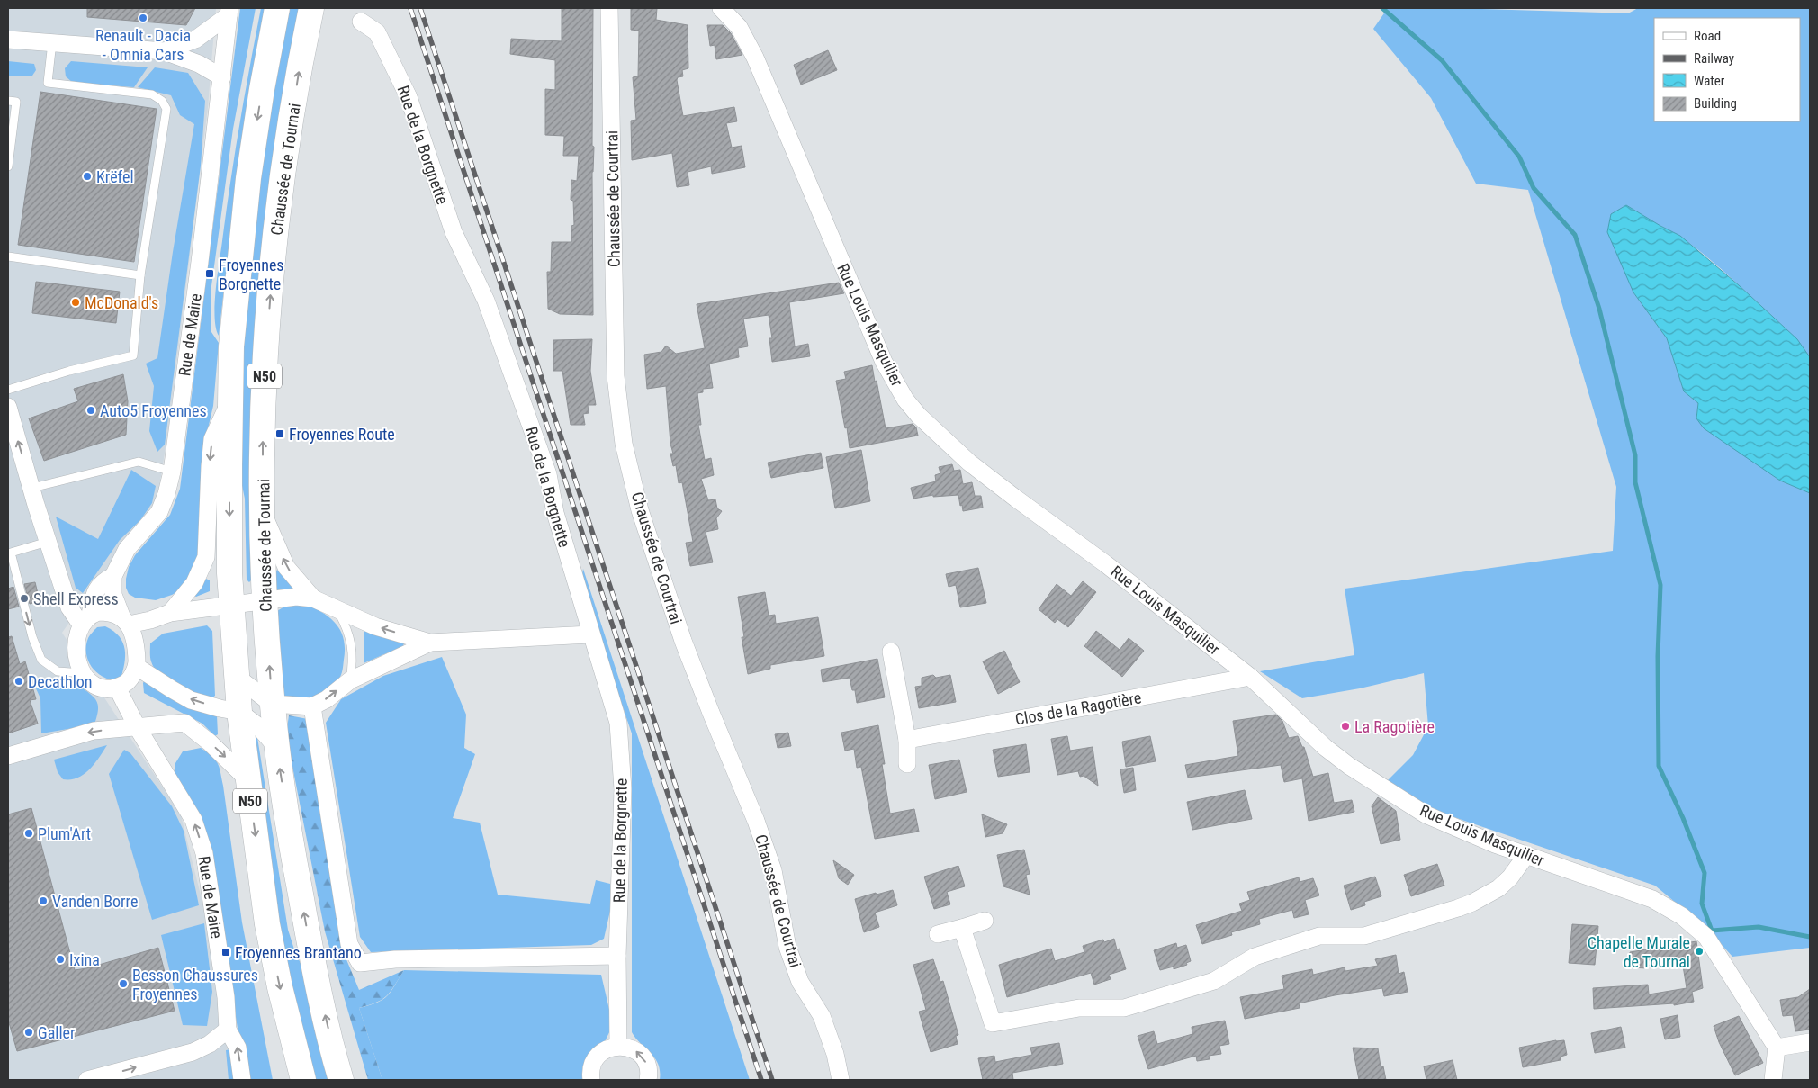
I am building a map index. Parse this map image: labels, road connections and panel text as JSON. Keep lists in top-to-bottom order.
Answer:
{
  "streets": {
    "main road": ["Chaussée de Tournai", "N50"],
    "street": [
      "Rue de la Borgnette",
      "Chaussée de Courtrai",
      "Rue Louis Masquilier",
      "Rue de Maire",
      "Clos de la Ragotière"
    ]
  },
  "crossings": [
    ["Rue Louis Masquilier", "Clos de la Ragotière"]
  ],
  "places": {
    "other": [
      "Renault - Dacia - Omnia Cars",
      "Krëfel",
      "McDonald's",
      "Auto5 Froyennes",
      "Shell Express",
      "Decathlon",
      "La Ragotière",
      "Plum'Art",
      "Vanden Borre",
      "Chapelle Murale de Tournai",
      "Ixina",
      "Besson Chaussures Froyennes",
      "Galler"
    ],
    "transit": ["Froyennes Borgnette", "Froyennes Route", "Froyennes Brantano"]
  },
  "legend": [
    "Road",
    "Railway",
    "Water",
    "Building"
  ]
}
